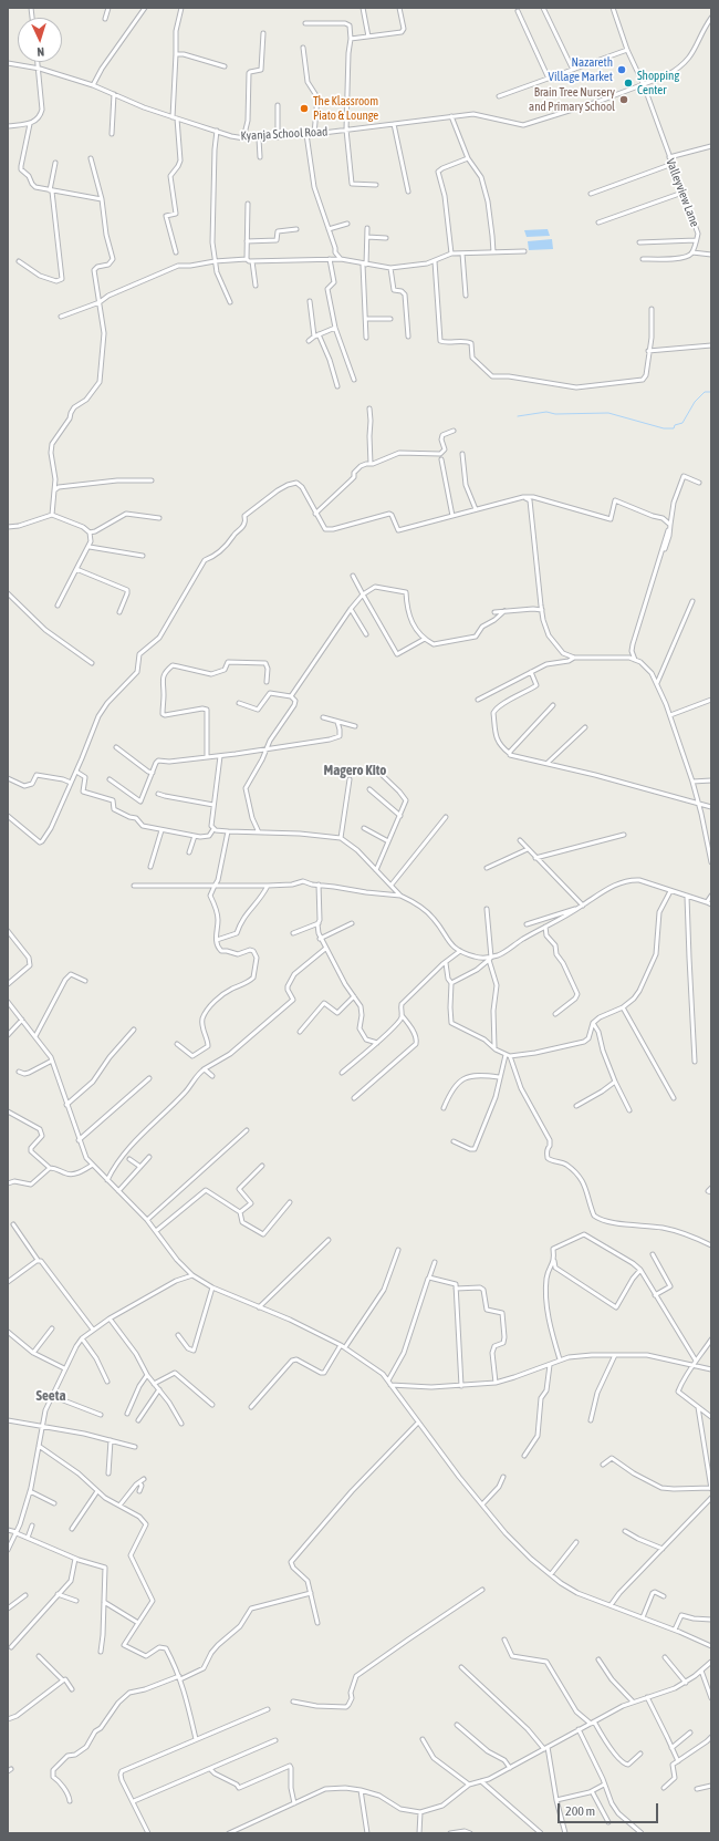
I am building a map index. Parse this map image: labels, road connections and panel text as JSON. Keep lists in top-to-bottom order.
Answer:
{
  "streets": {
    "street": ["Kyanja School Road", "Valleyview Lane"]
  },
  "crossings": [
    ["Kyanja School Road", "Valleyview Lane"]
  ],
  "districts": ["Magero Kito", "Seeta"],
  "places": [
    "Nazareth Village Market",
    "Shopping Center",
    "Brain Tree Nursery and Primary School",
    "The Klassroom Piato & Lounge"
  ],
  "scale_bar": "200 m",
  "north": "bottom"
}
